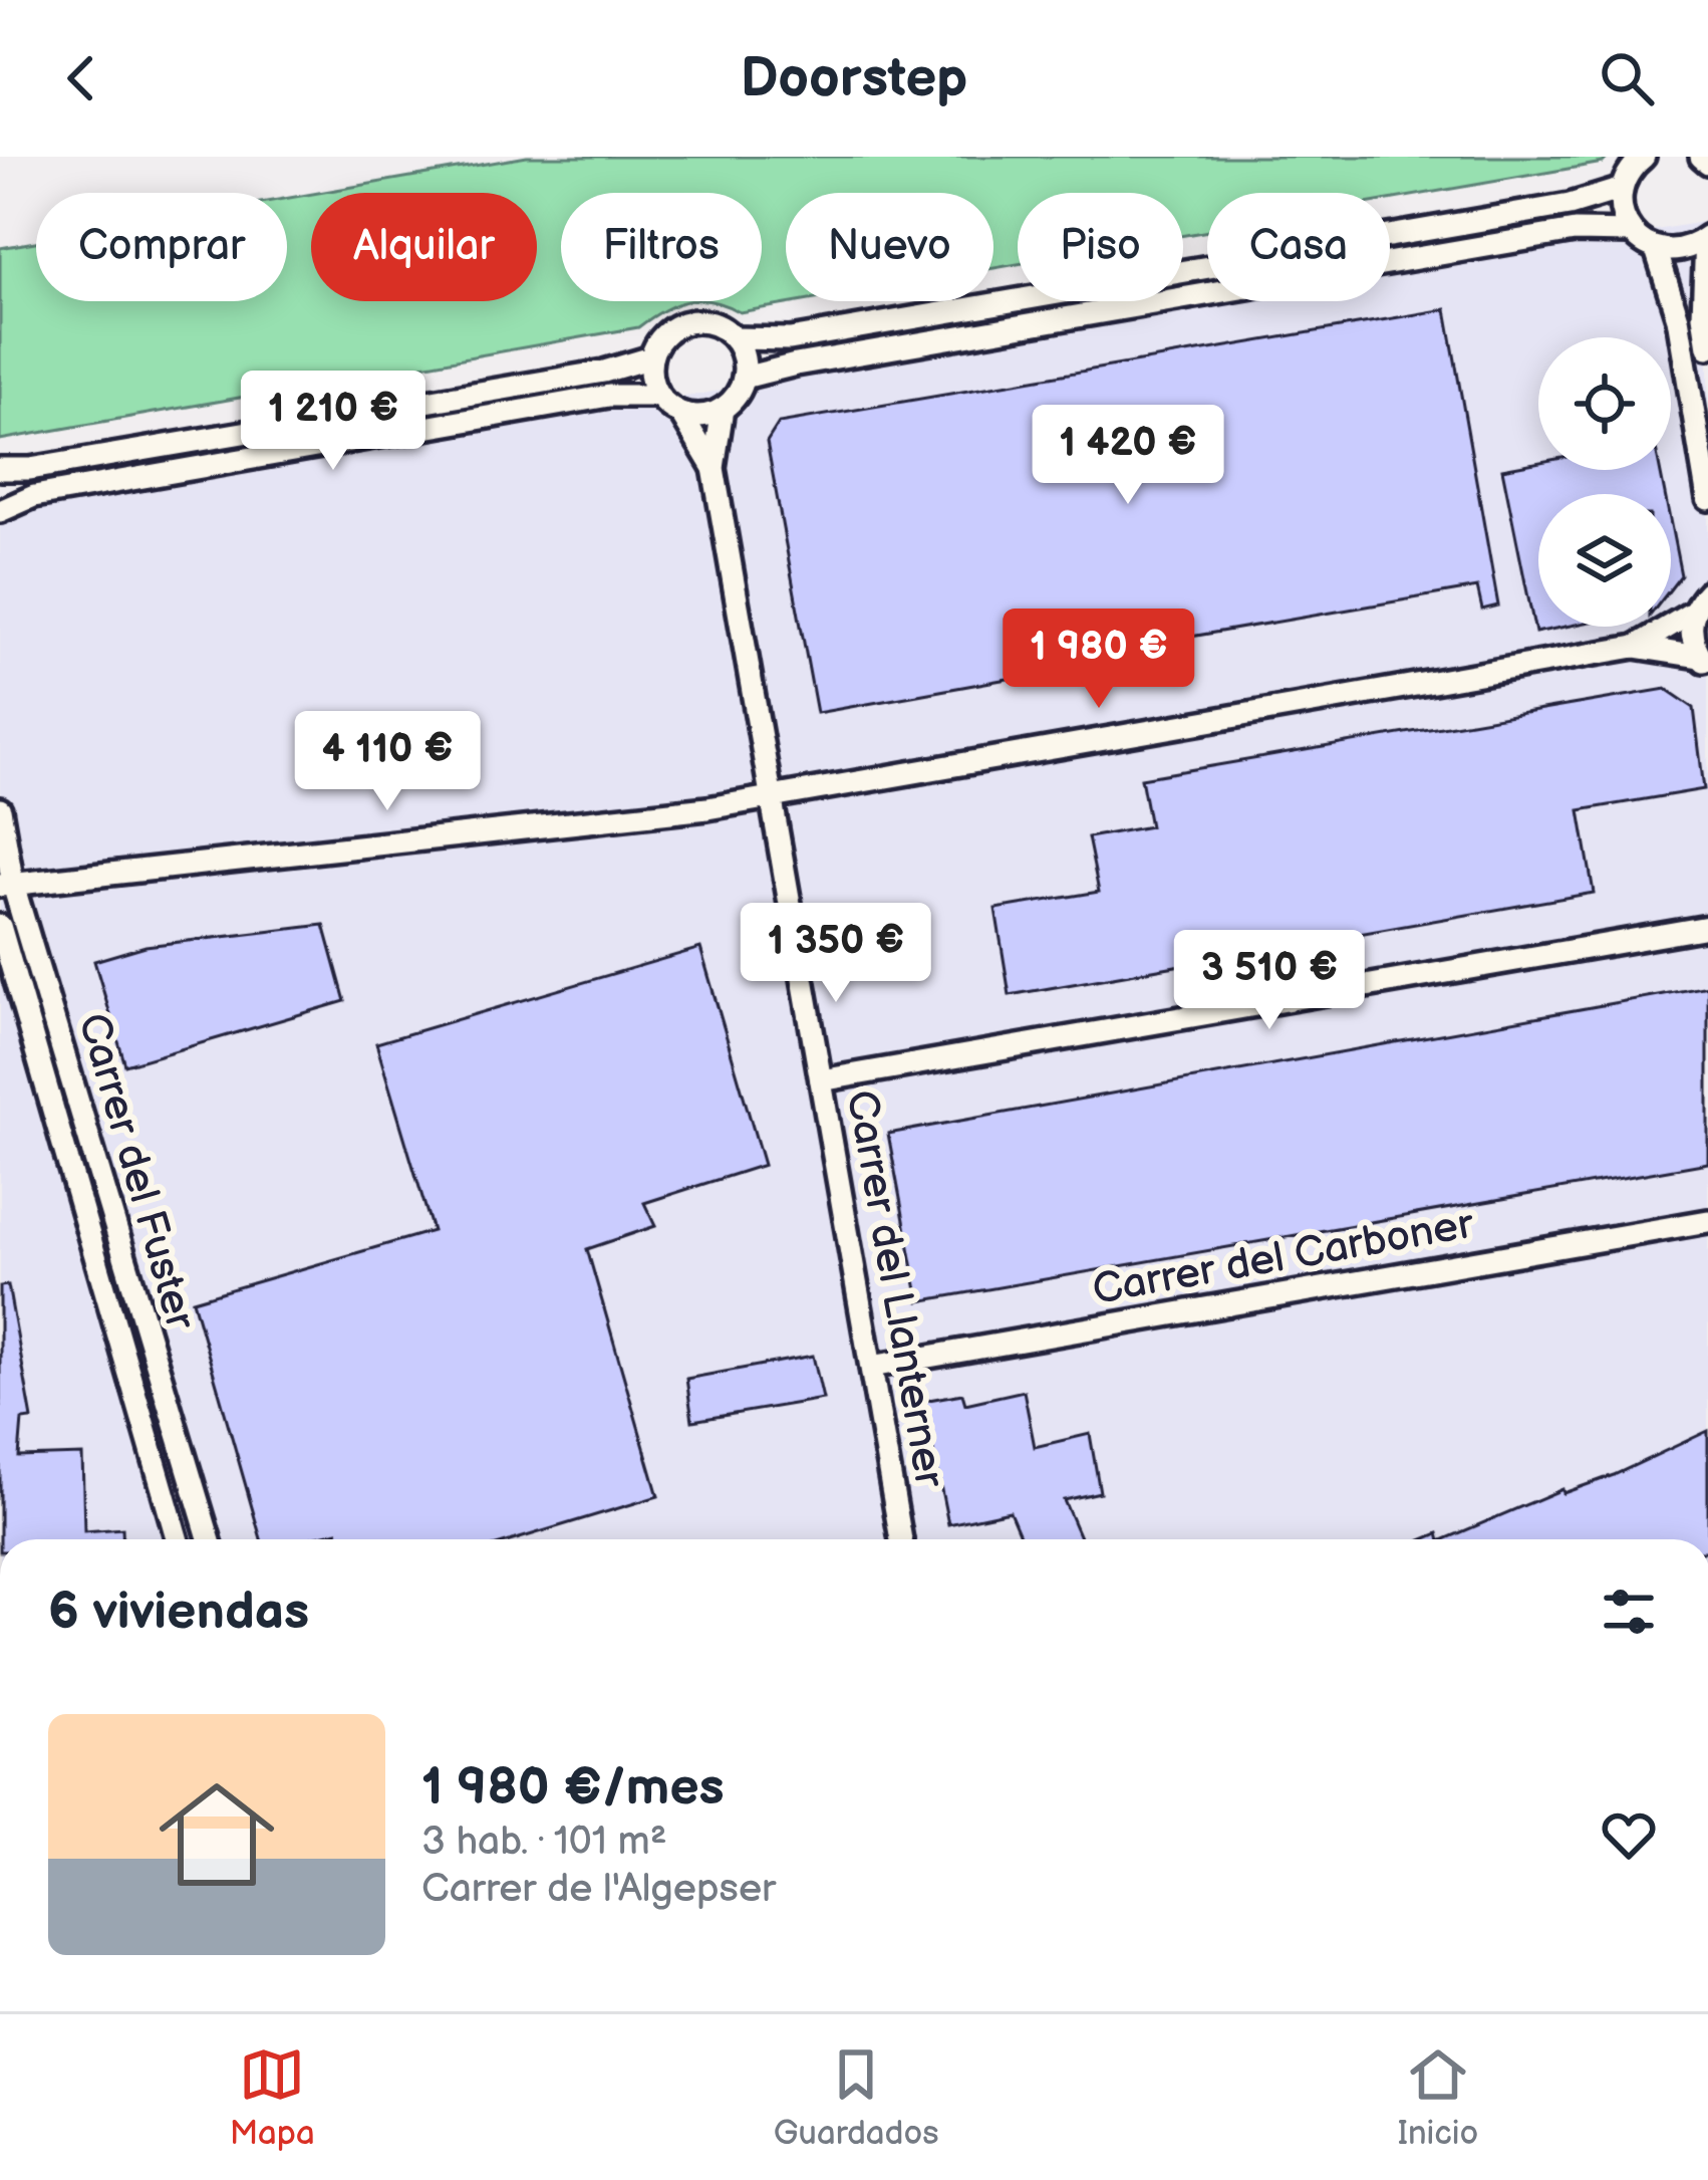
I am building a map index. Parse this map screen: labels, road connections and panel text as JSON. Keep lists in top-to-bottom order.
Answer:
{
  "streets": {
    "street": ["Carrer del Fuster", "Carrer del Carboner", "Carrer del Llanterner"]
  },
  "crossings": [
    ["Carrer del Carboner", "Carrer del Llanterner"]
  ],
  "page": {
    "header": "Doorstep",
    "chip": [
      "Comprar",
      "Alquilar",
      "Filtros",
      "Nuevo",
      "Piso",
      "Casa"
    ],
    "price": [
      "1 210 €",
      "1 420 €",
      "1 980 €",
      "4 110 €",
      "1 350 €",
      "3 510 €"
    ],
    "heading": "6 viviendas",
    "list": [
      {
        "name": "1 980 €/mes",
        "note": "3 hab. · 101 m² · Carrer de l'Algepser"
      }
    ],
    "tabs": ["Mapa", "Guardados", "Inicio"]
  }
}
